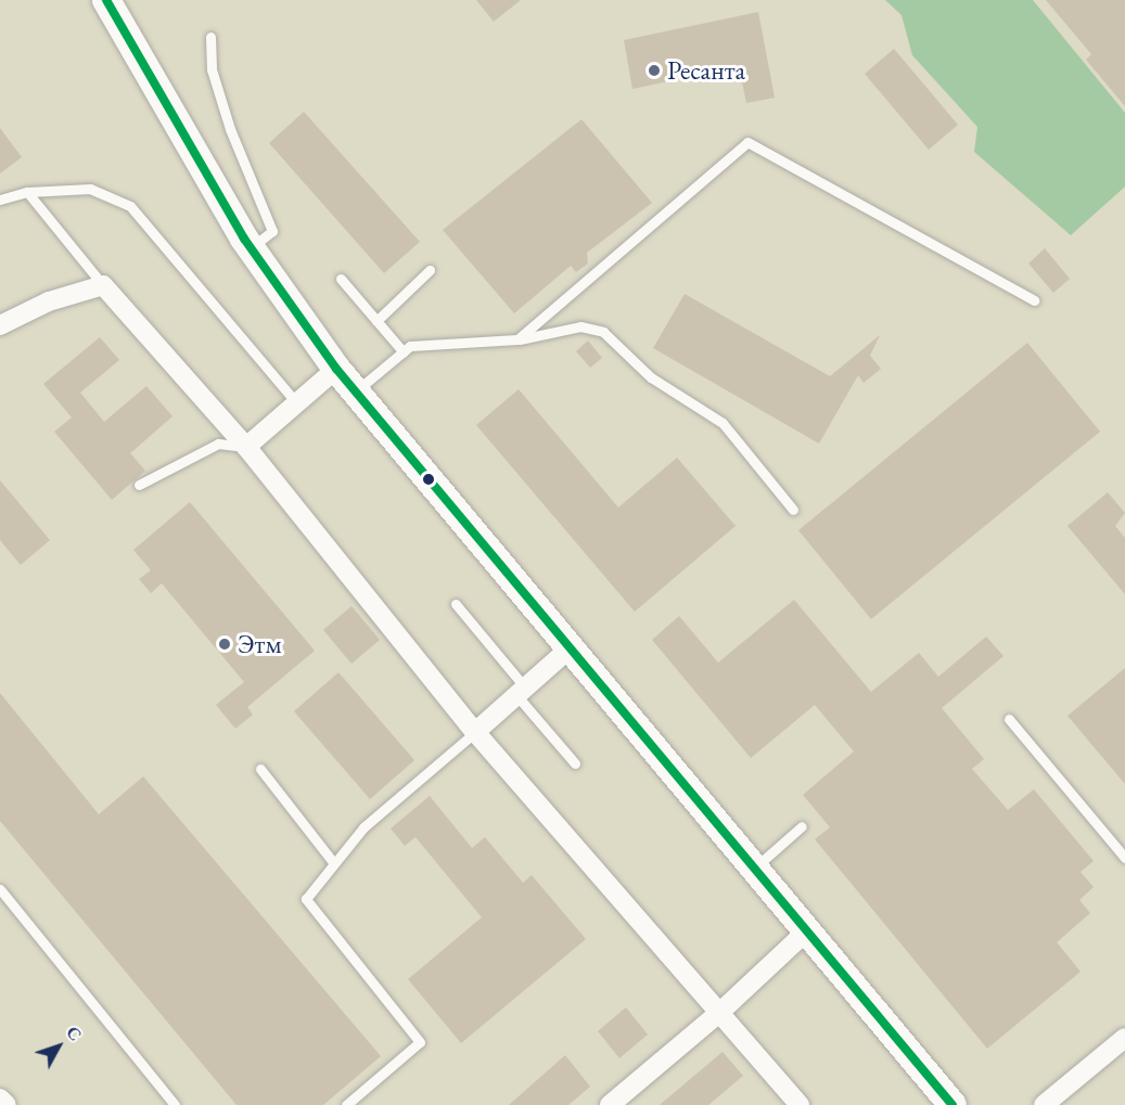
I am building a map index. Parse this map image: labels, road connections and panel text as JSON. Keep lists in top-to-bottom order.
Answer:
{
  "places": ["Ресанта", "Этм"],
  "north": "top right"
}
